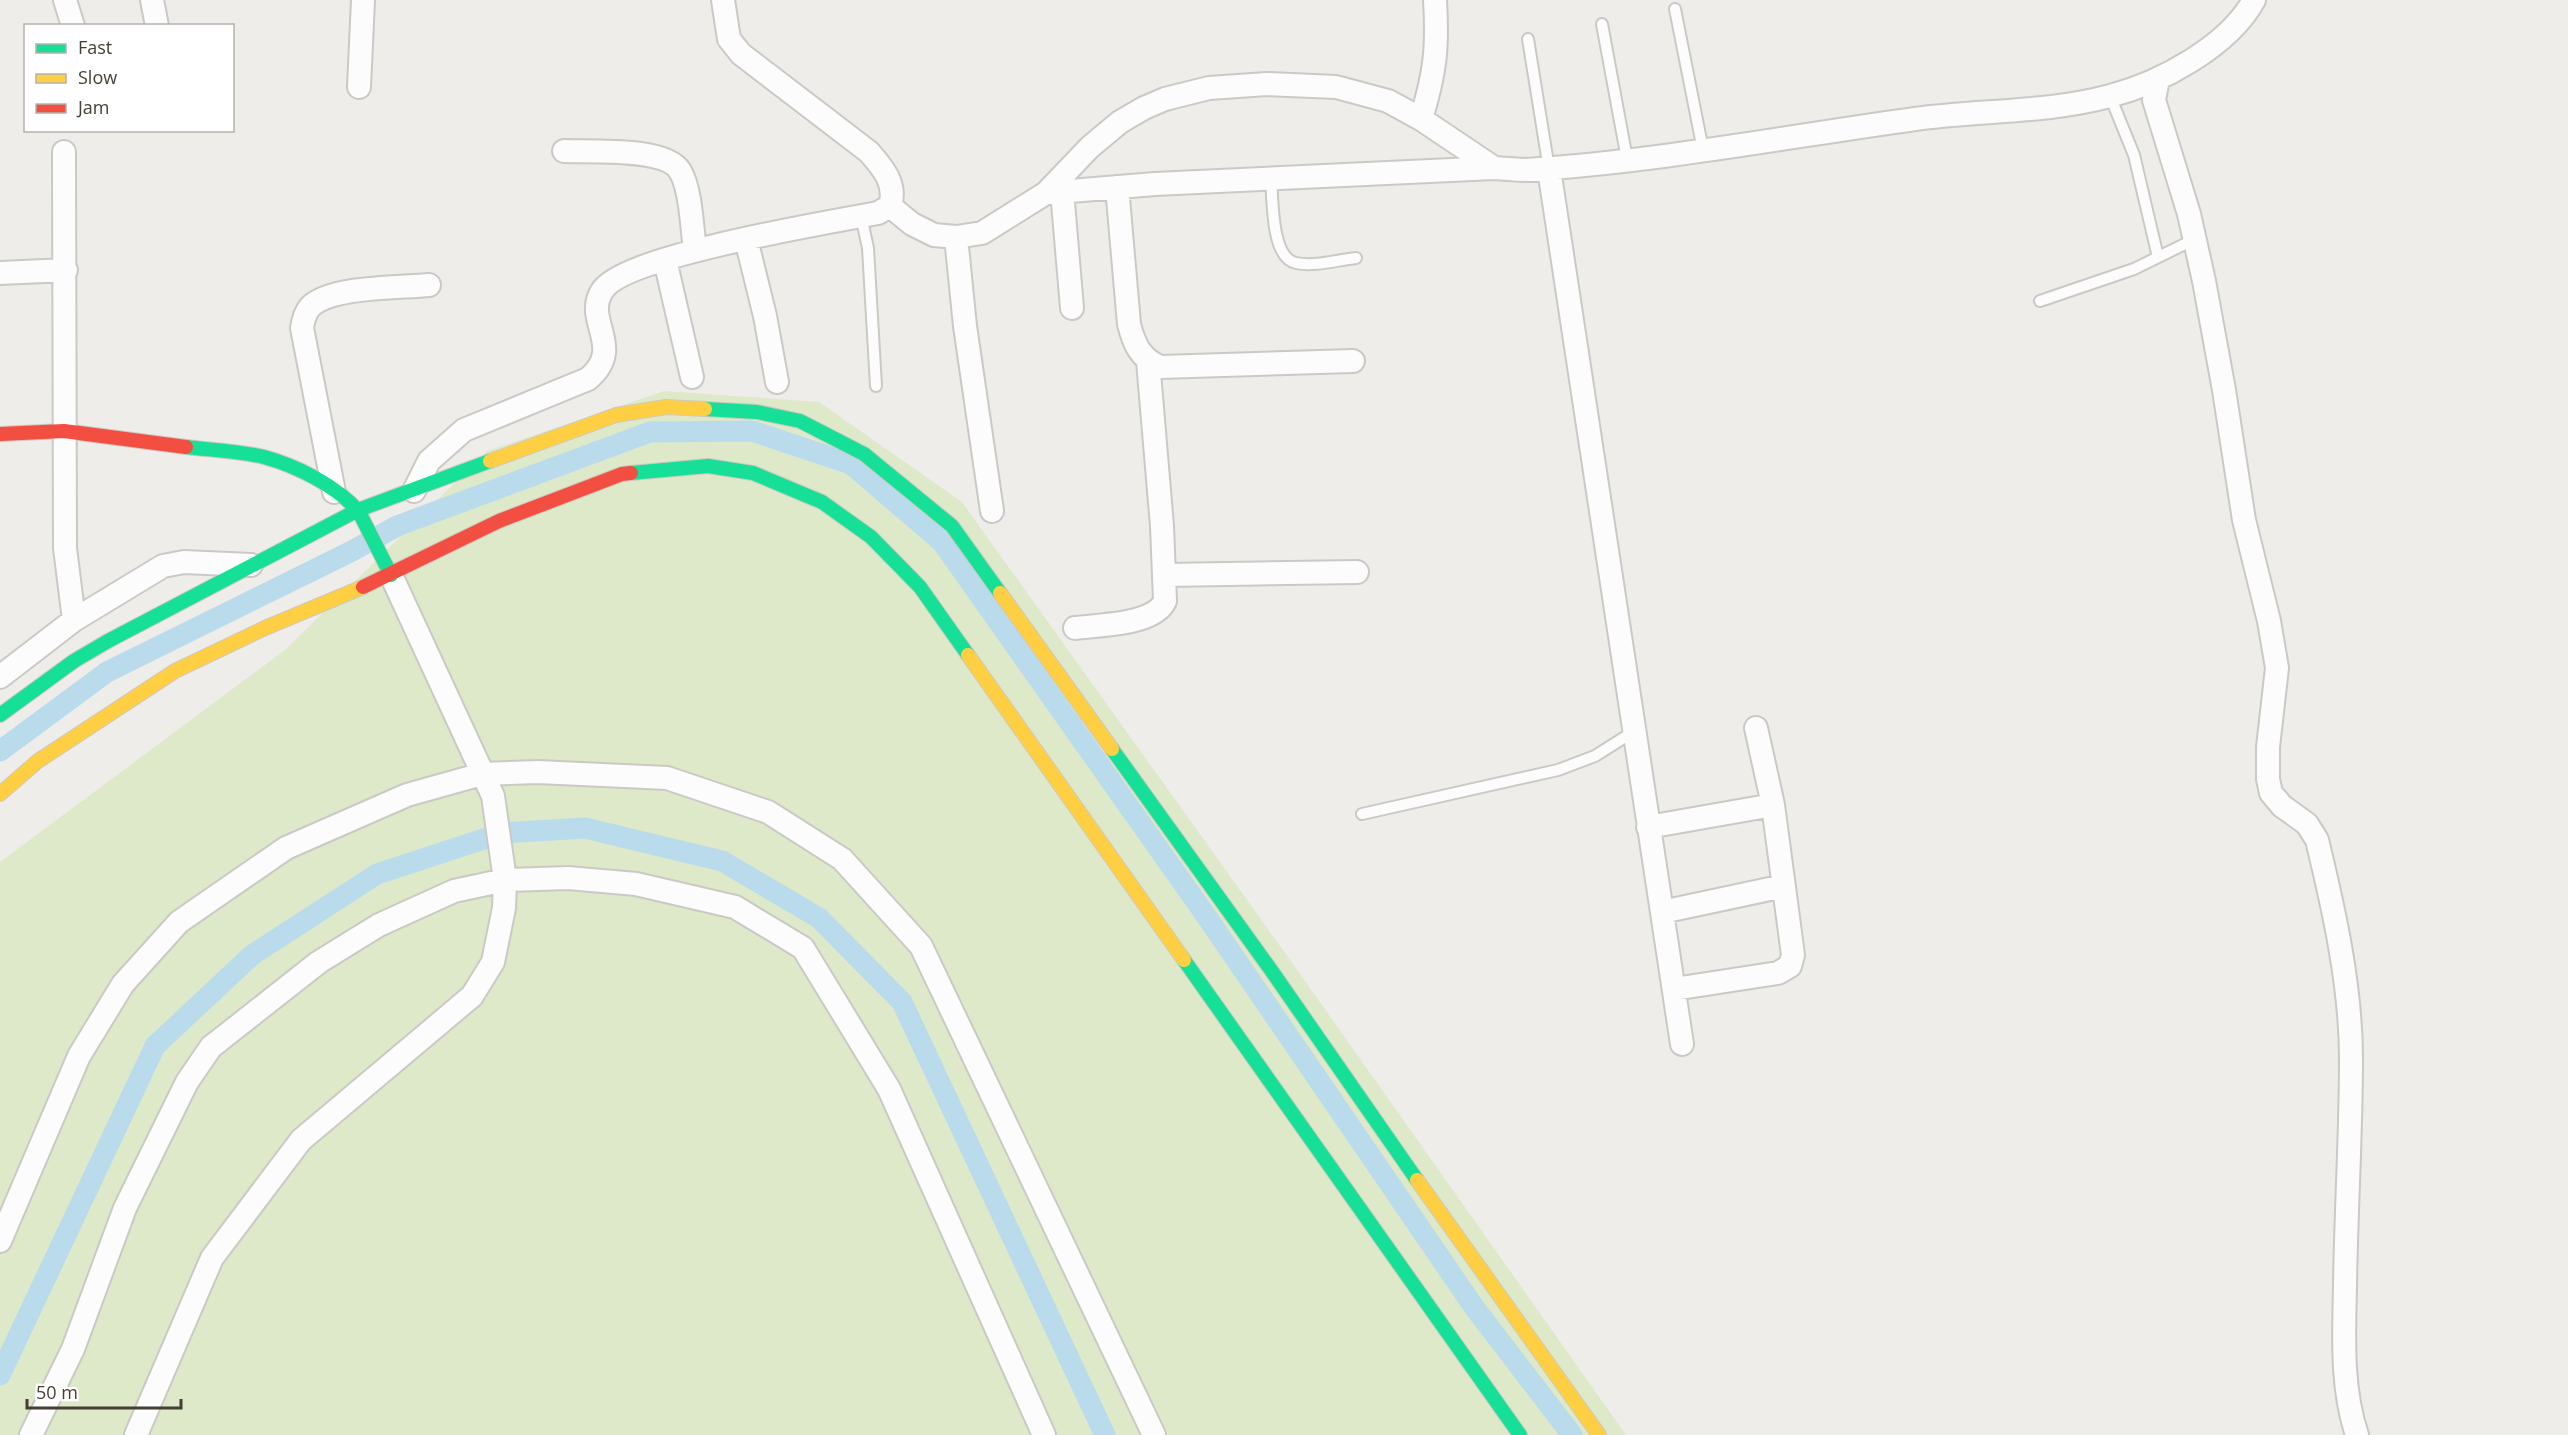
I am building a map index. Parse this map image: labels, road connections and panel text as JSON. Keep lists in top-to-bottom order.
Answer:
{
  "legend": ["Fast", "Slow", "Jam"],
  "scale_bar": "50 m"
}
